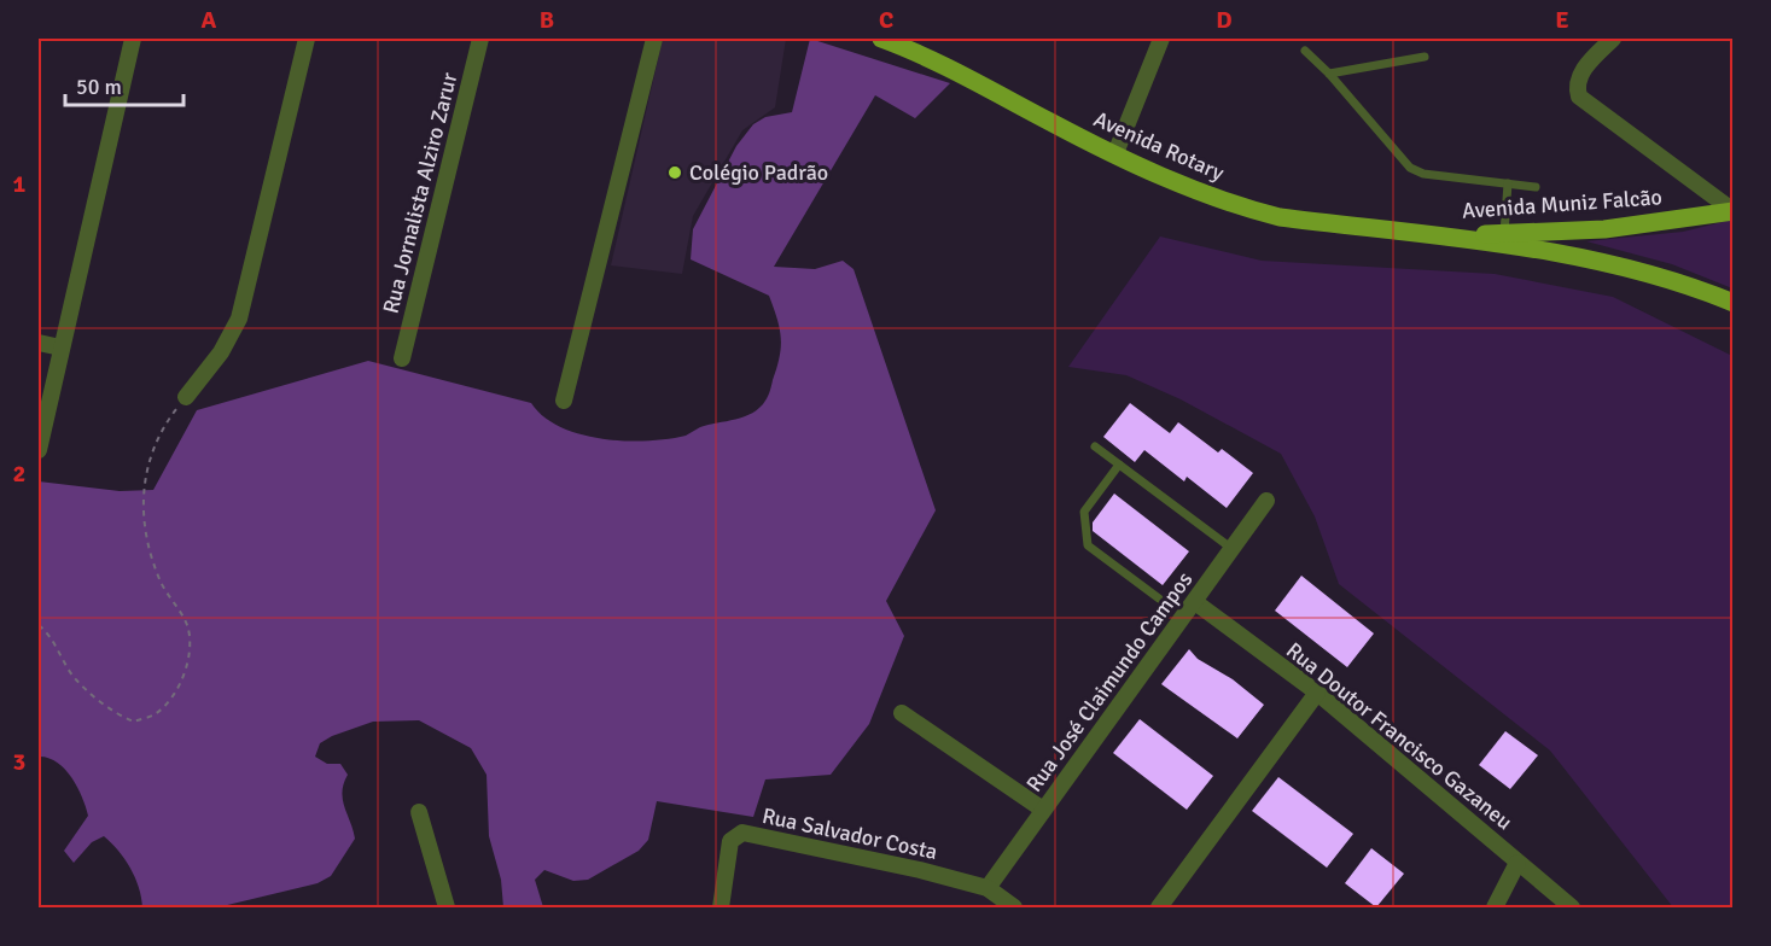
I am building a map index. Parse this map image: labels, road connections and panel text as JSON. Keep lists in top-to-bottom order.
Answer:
{
  "streets": {
    "main road": ["Avenida Rotary", "Avenida Muniz Falcão"],
    "street": [
      "Rua Jornalista Alziro Zarur",
      "Rua José Claimundo Campos",
      "Rua Doutor Francisco Gazaneu",
      "Rua Salvador Costa"
    ]
  },
  "crossings": [
    ["Avenida Rotary", "Avenida Muniz Falcão"],
    ["Rua José Claimundo Campos", "Rua Doutor Francisco Gazaneu"],
    ["Rua José Claimundo Campos", "Rua Salvador Costa"]
  ],
  "places": ["Colégio Padrão"],
  "scale_bar": "50 m",
  "grid": {
    "columns": [
      "A",
      "B",
      "C",
      "D",
      "E"
    ],
    "rows": ["1", "2", "3"]
  }
}
